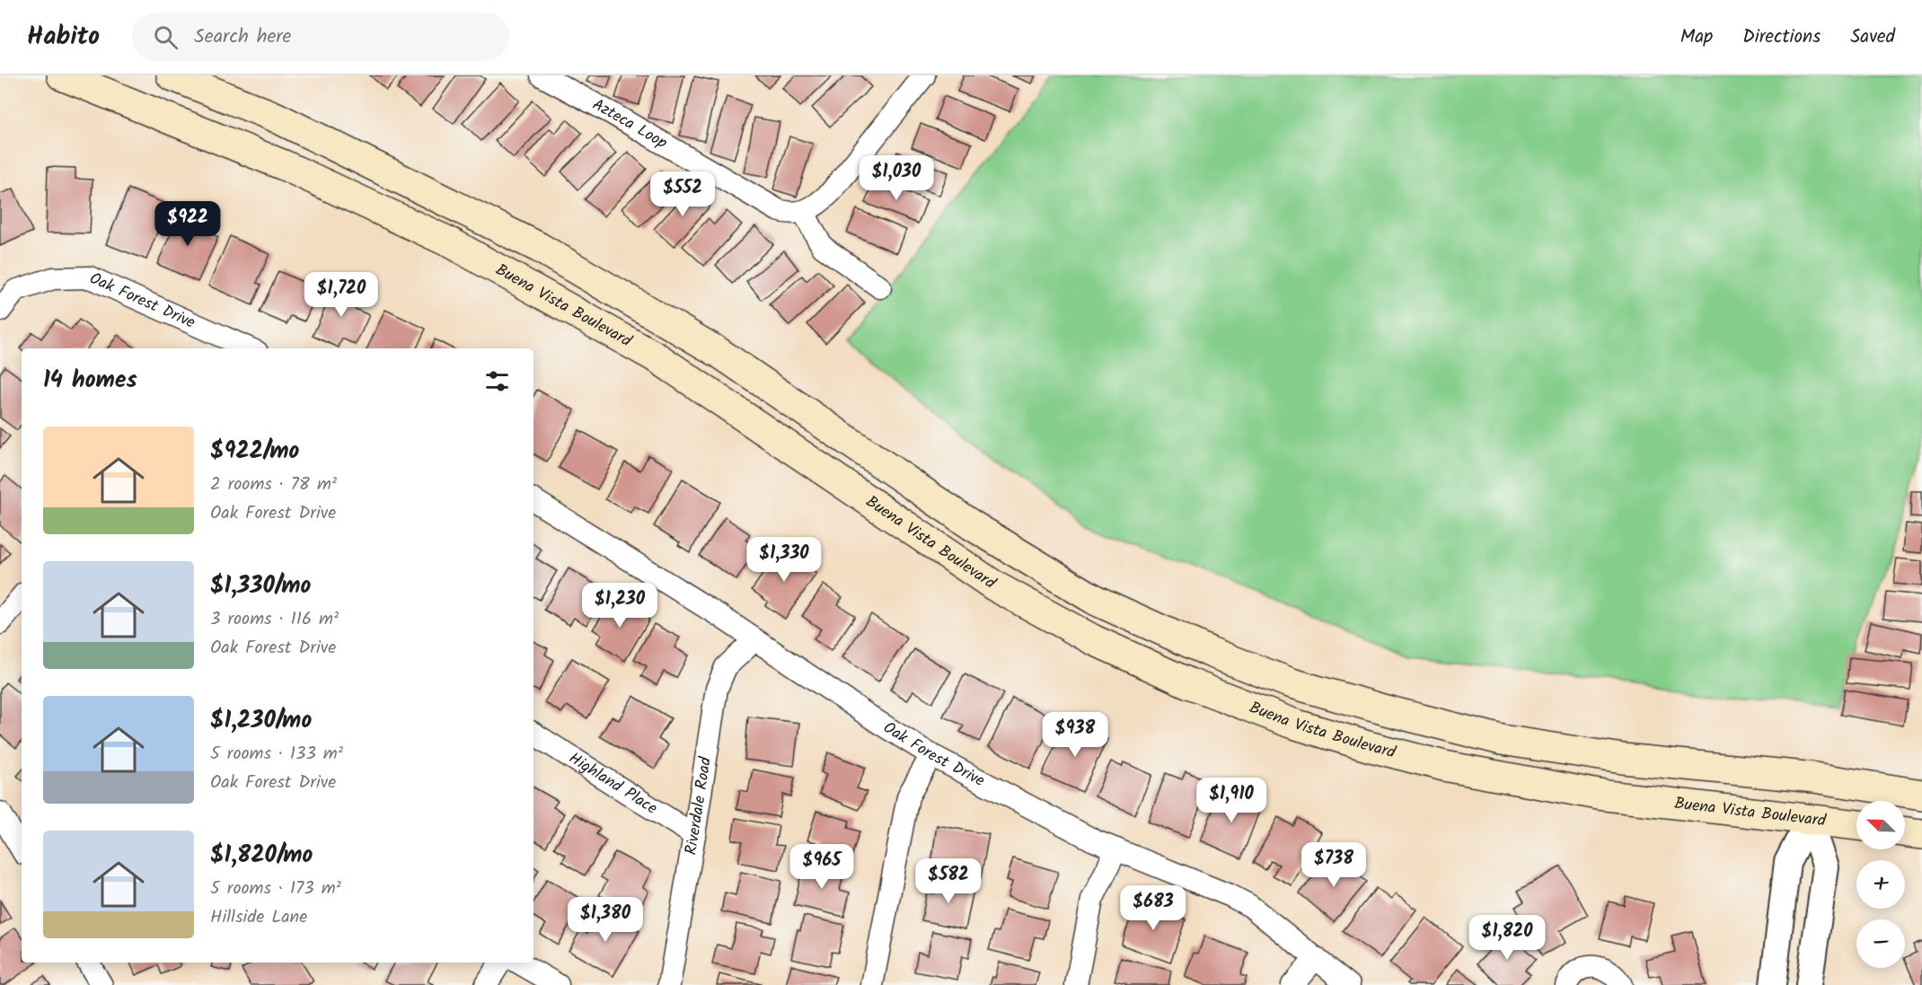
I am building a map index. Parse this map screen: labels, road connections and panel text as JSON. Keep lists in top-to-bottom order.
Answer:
{
  "streets": {
    "main road": ["Buena Vista Boulevard"],
    "street": [
      "Azteca Loop",
      "Oak Forest Drive",
      "Highland Place",
      "Riverdale Road"
    ]
  },
  "crossings": [
    ["Oak Forest Drive", "Riverdale Road"],
    ["Highland Place", "Riverdale Road"]
  ],
  "north": "top left",
  "page": {
    "header": "Habito",
    "search": "Search here",
    "nav": ["Map", "Directions", "Saved"],
    "price": [
      "$1,030",
      "$552",
      "$922",
      "$1,720",
      "$1,330",
      "$1,230",
      "$938",
      "$1,910",
      "$738",
      "$965",
      "$582",
      "$683",
      "$1,380",
      "$1,820"
    ],
    "heading": "14 homes",
    "list": [
      {
        "name": "$922/mo",
        "note": "2 rooms · 78 m² · Oak Forest Drive"
      },
      {
        "name": "$1,330/mo",
        "note": "3 rooms · 116 m² · Oak Forest Drive"
      },
      {
        "name": "$1,230/mo",
        "note": "5 rooms · 133 m² · Oak Forest Drive"
      },
      {
        "name": "$1,820/mo",
        "note": "5 rooms · 173 m² · Hillside Lane"
      }
    ],
    "map_buttons": ["+", "−"]
  }
}
